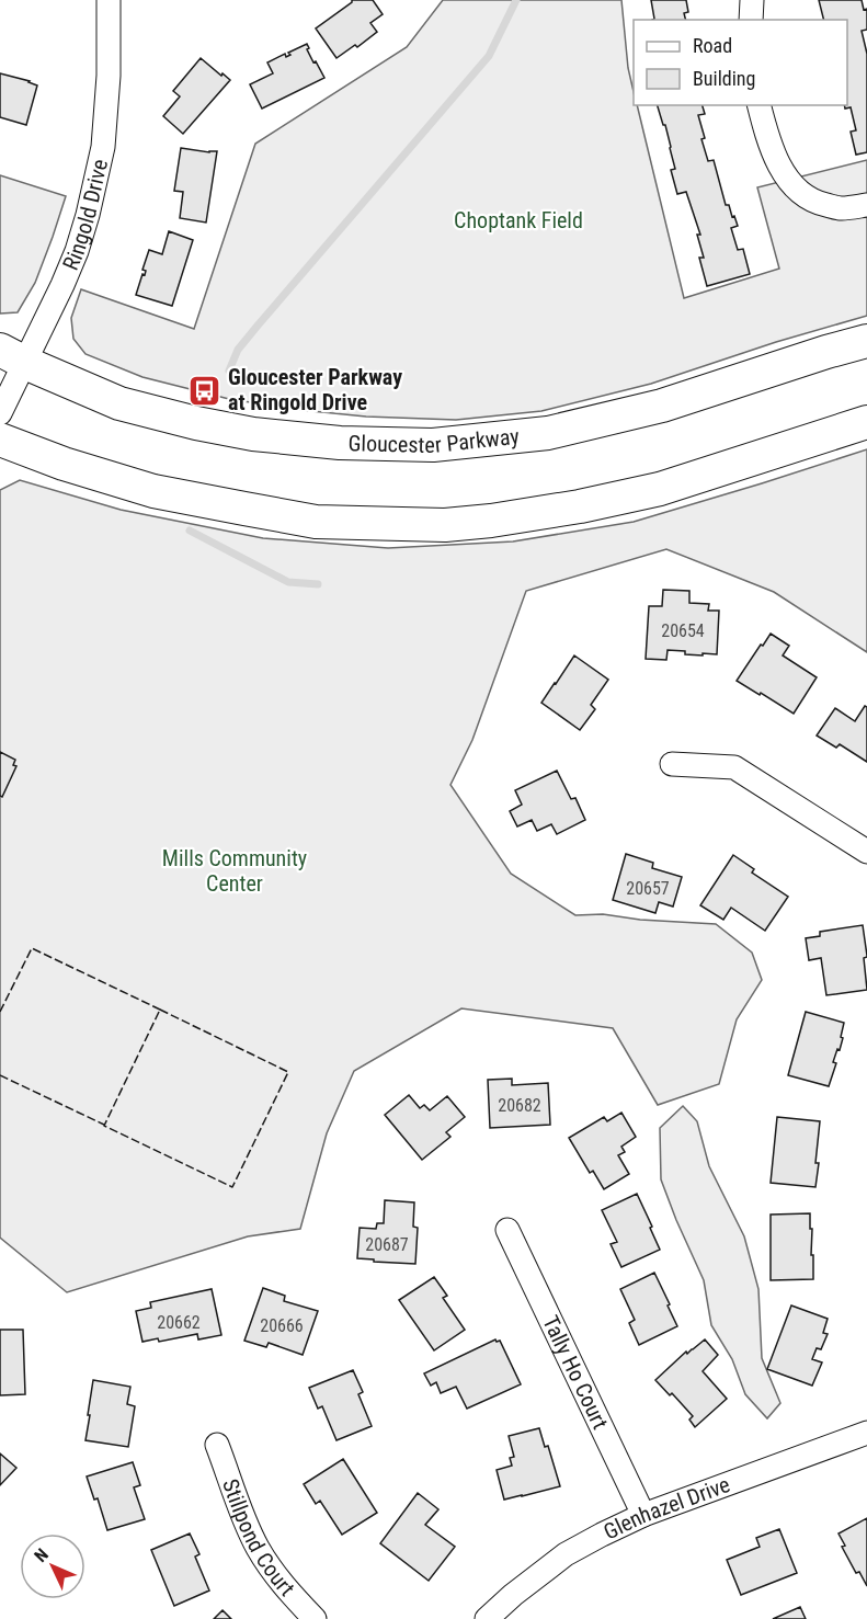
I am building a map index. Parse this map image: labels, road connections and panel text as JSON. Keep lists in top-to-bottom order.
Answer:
{
  "streets": {
    "main road": ["Gloucester Parkway"],
    "street": [
      "Ringold Drive",
      "Tally Ho Court",
      "Glenhazel Drive",
      "Stillpond Court"
    ]
  },
  "crossings": [
    ["Ringold Drive", "Gloucester Parkway"],
    ["Tally Ho Court", "Glenhazel Drive"]
  ],
  "parks": ["Choptank Field", "Mills Community Center"],
  "places": {
    "bus stop": ["Gloucester Parkway at Ringold Drive"]
  },
  "house_numbers": [
    "20654",
    "20657",
    "20682",
    "20687",
    "20662",
    "20666"
  ],
  "legend": ["Road", "Building"],
  "north": "top left"
}
